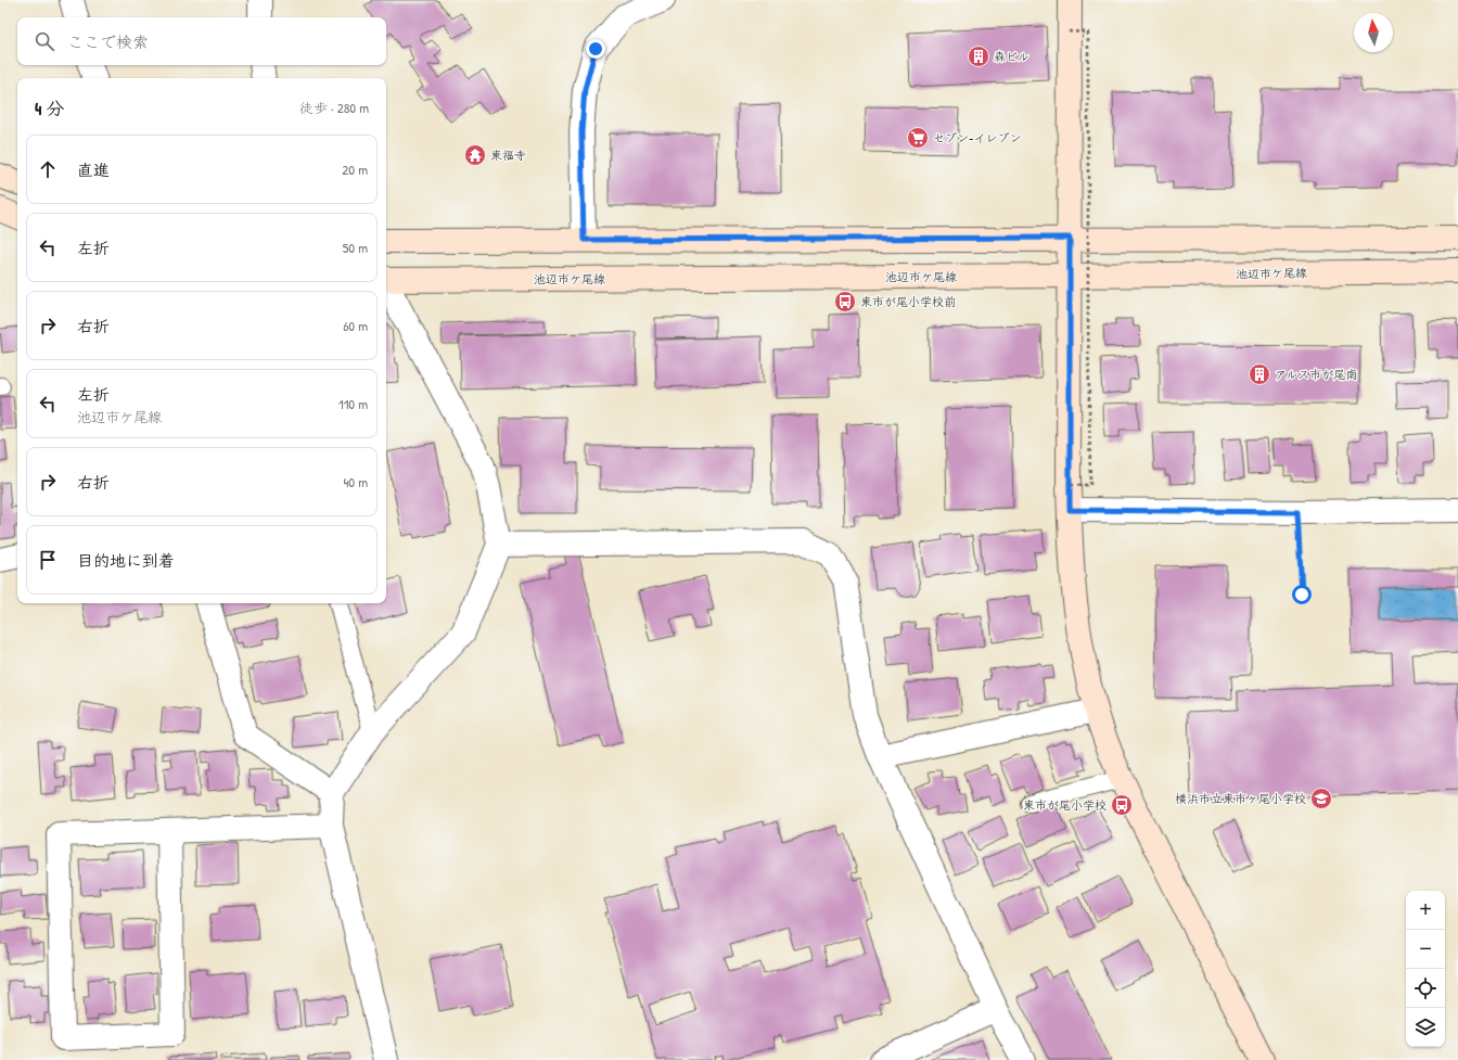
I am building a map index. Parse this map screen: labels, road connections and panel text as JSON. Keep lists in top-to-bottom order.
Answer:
{
  "streets": {
    "street": ["池辺市ケ尾線"]
  },
  "places": {
    "building": ["森ビル", "アルス市が尾南"],
    "supermarket": ["セブン-イレブン"],
    "temple": ["東福寺"],
    "bus stop": ["東市が尾小学校前", "東市が尾小学校"],
    "school or university": ["横浜市立東市ヶ尾小学校"]
  },
  "north": "top",
  "page": {
    "search": "ここで検索",
    "heading": ["4 分", "徒歩 · 280 m"],
    "list": [
      ["直進", "20 m"],
      ["左折", "50 m"],
      ["右折", "60 m"],
      ["左折", "池辺市ケ尾線", "110 m"],
      ["右折", "40 m"],
      "目的地に到着"
    ],
    "map_buttons": ["+", "−"]
  }
}
